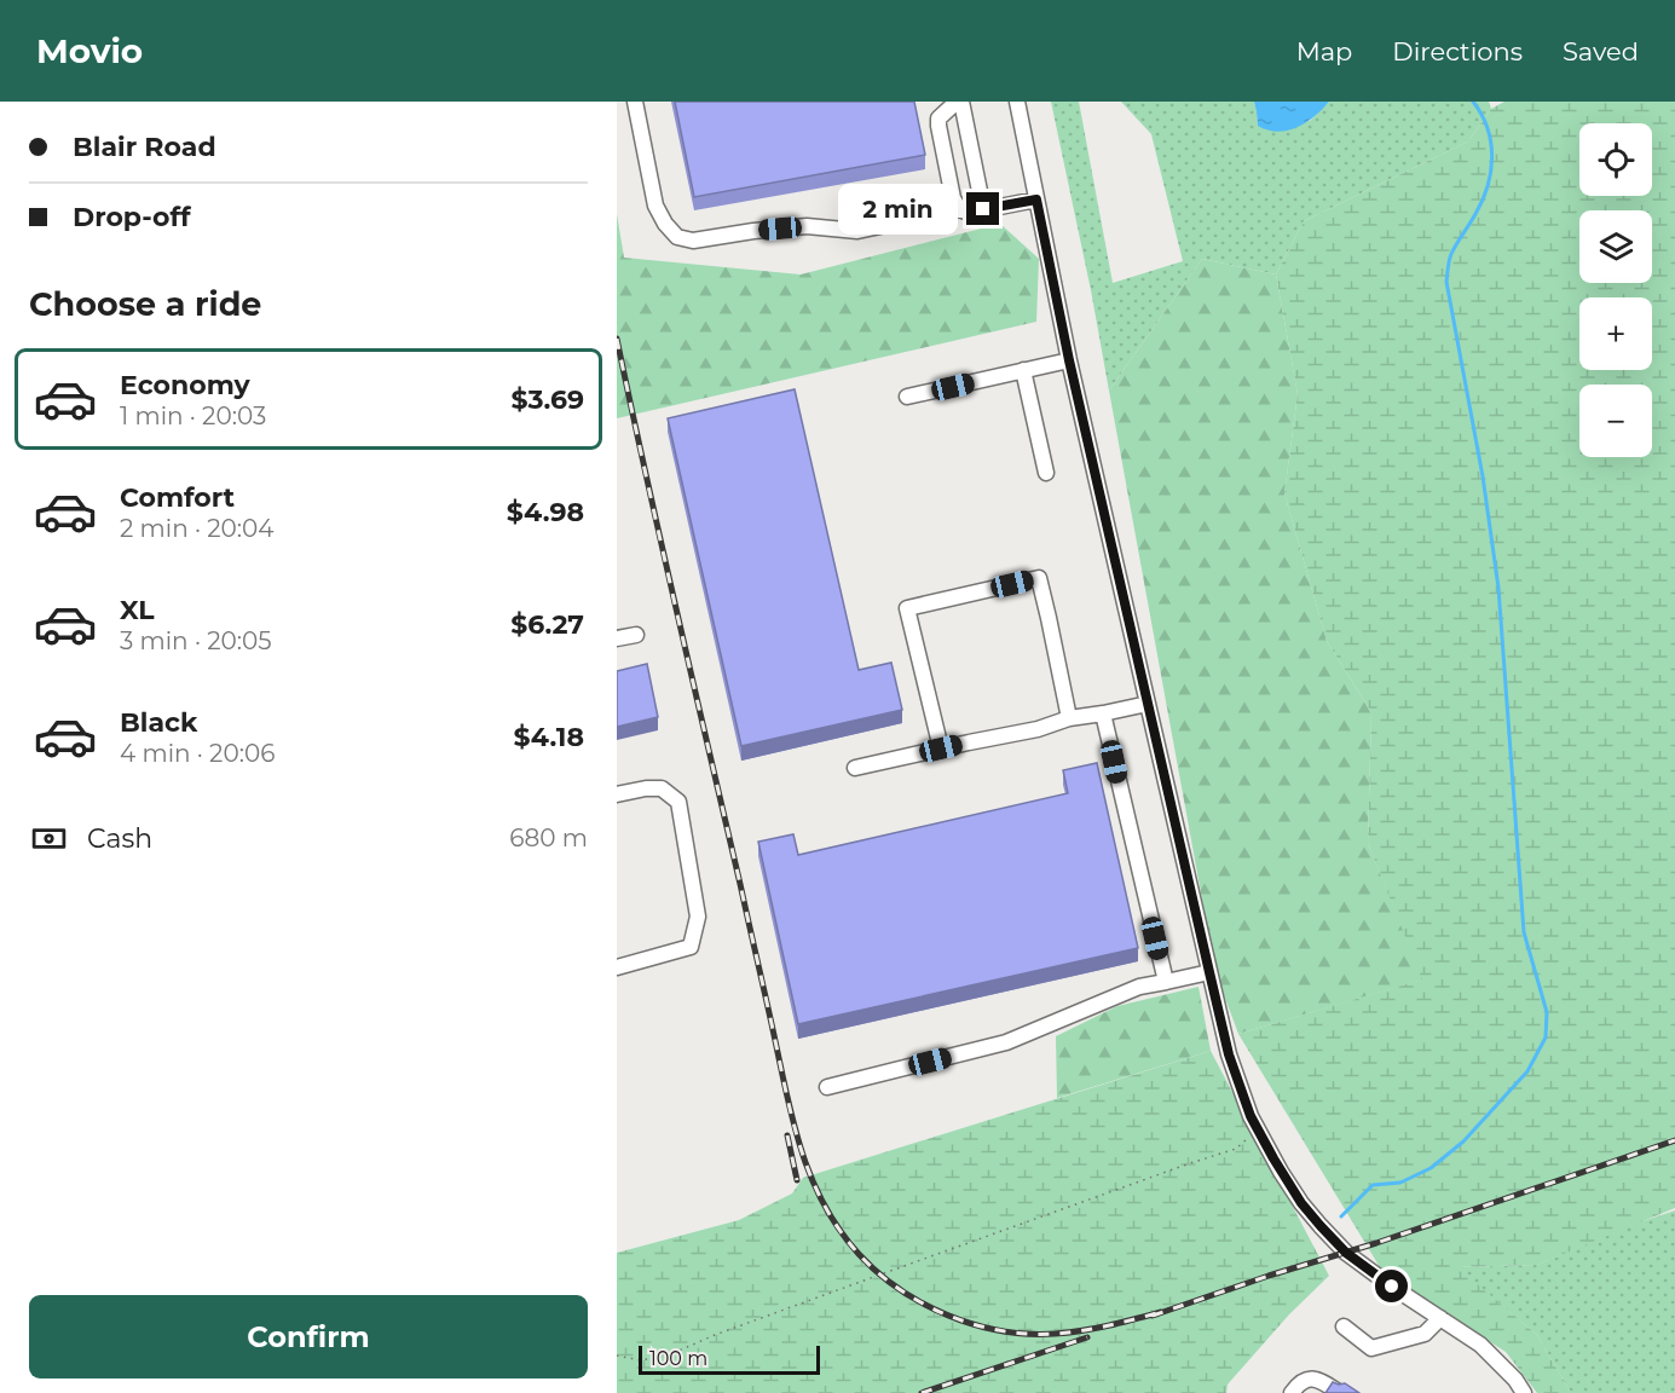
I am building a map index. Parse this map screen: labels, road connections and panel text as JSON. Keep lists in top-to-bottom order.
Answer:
{
  "scale_bar": "100 m",
  "page": {
    "header": "Movio",
    "nav": ["Map", "Directions", "Saved"],
    "banner": ["Blair Road", "Drop-off"],
    "map_buttons": ["+", "−"],
    "bubble": "2 min",
    "heading": "Choose a ride",
    "list": [
      {
        "name": "Economy",
        "note": "1 min · 20:03",
        "value": "$3.69"
      },
      {
        "name": "Comfort",
        "note": "2 min · 20:04",
        "value": "$4.98"
      },
      {
        "name": "XL",
        "note": "3 min · 20:05",
        "value": "$6.27"
      },
      {
        "name": "Black",
        "note": "4 min · 20:06",
        "value": "$4.18"
      }
    ],
    "pay": ["Cash", "680 m"],
    "buttons": "Confirm",
    "scale": "100 m"
  }
}
